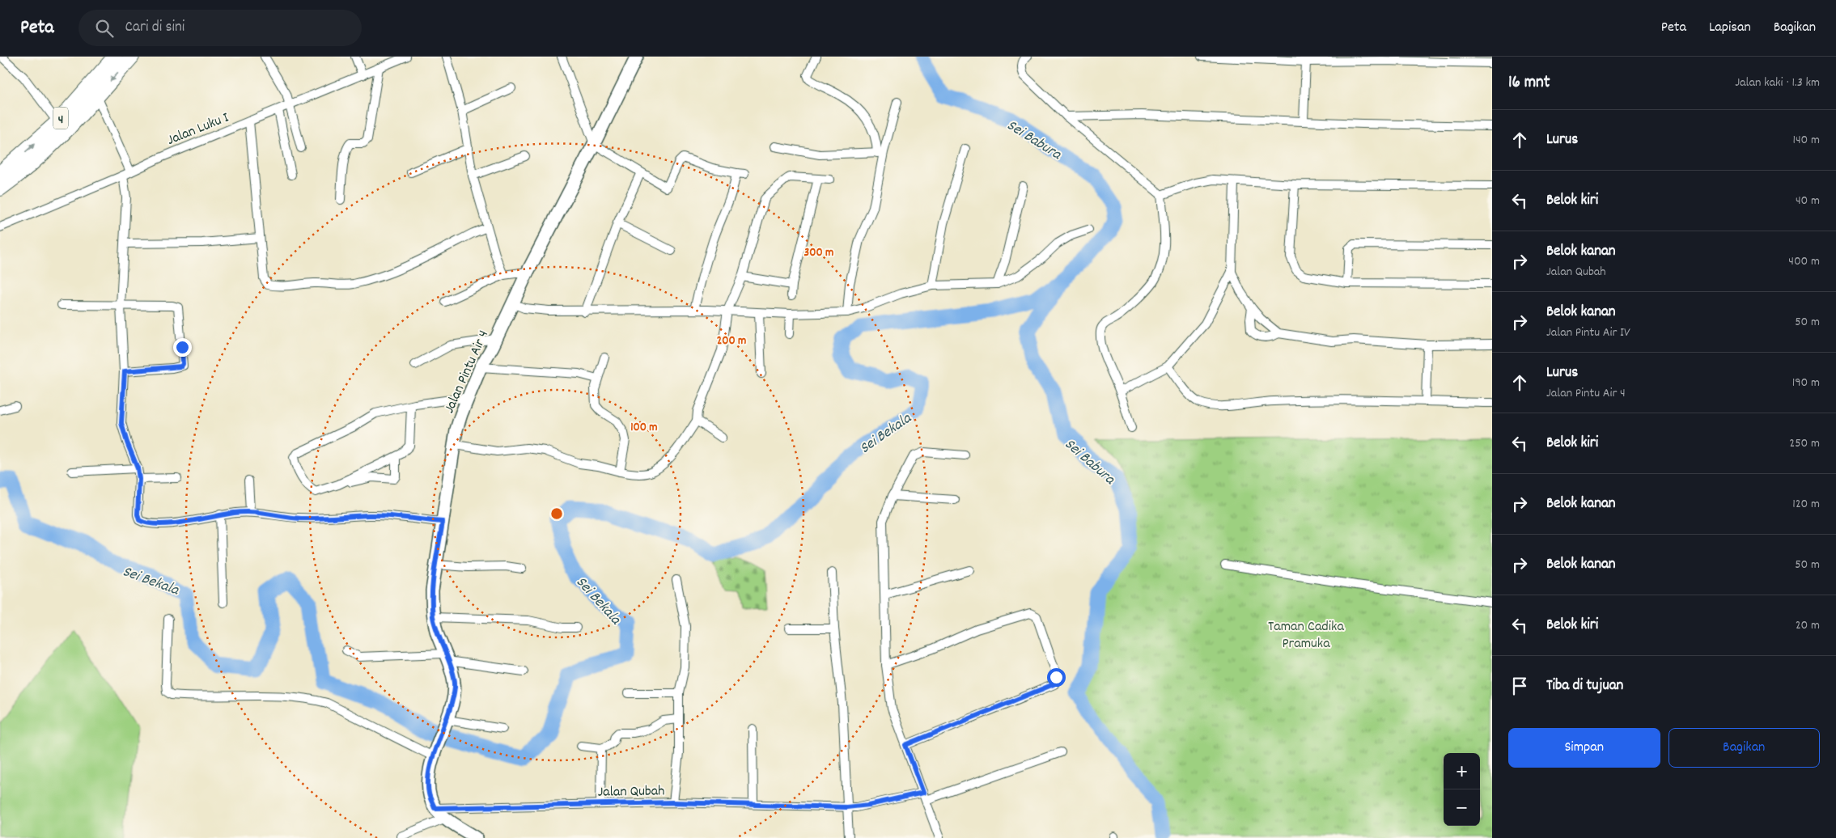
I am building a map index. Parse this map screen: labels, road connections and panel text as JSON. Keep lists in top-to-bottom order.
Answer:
{
  "streets": {
    "highway": ["4"],
    "main road": ["Jalan Pintu Air 4"],
    "street": ["Jalan Luku I", "Jalan Qubah"]
  },
  "crossings": [
    ["Jalan Pintu Air 4", "Jalan Qubah"]
  ],
  "water": ["Sei Babura", "Sei Bekala"],
  "parks": ["Taman Cadika Pramuka"],
  "page": {
    "header": "Peta",
    "search": "Cari di sini",
    "nav": ["Peta", "Lapisan", "Bagikan"],
    "heading": ["16 mnt", "Jalan kaki · 1.3 km"],
    "list": [
      ["Lurus", "140 m"],
      ["Belok kiri", "40 m"],
      ["Belok kanan", "Jalan Qubah", "400 m"],
      ["Belok kanan", "Jalan Pintu Air IV", "50 m"],
      ["Lurus", "Jalan Pintu Air 4", "190 m"],
      ["Belok kiri", "250 m"],
      ["Belok kanan", "120 m"],
      ["Belok kanan", "50 m"],
      ["Belok kiri", "20 m"],
      "Tiba di tujuan"
    ],
    "buttons": ["Simpan", "Bagikan"],
    "map_buttons": ["+", "−"]
  },
  "rings": ["300 m", "200 m", "100 m"]
}
